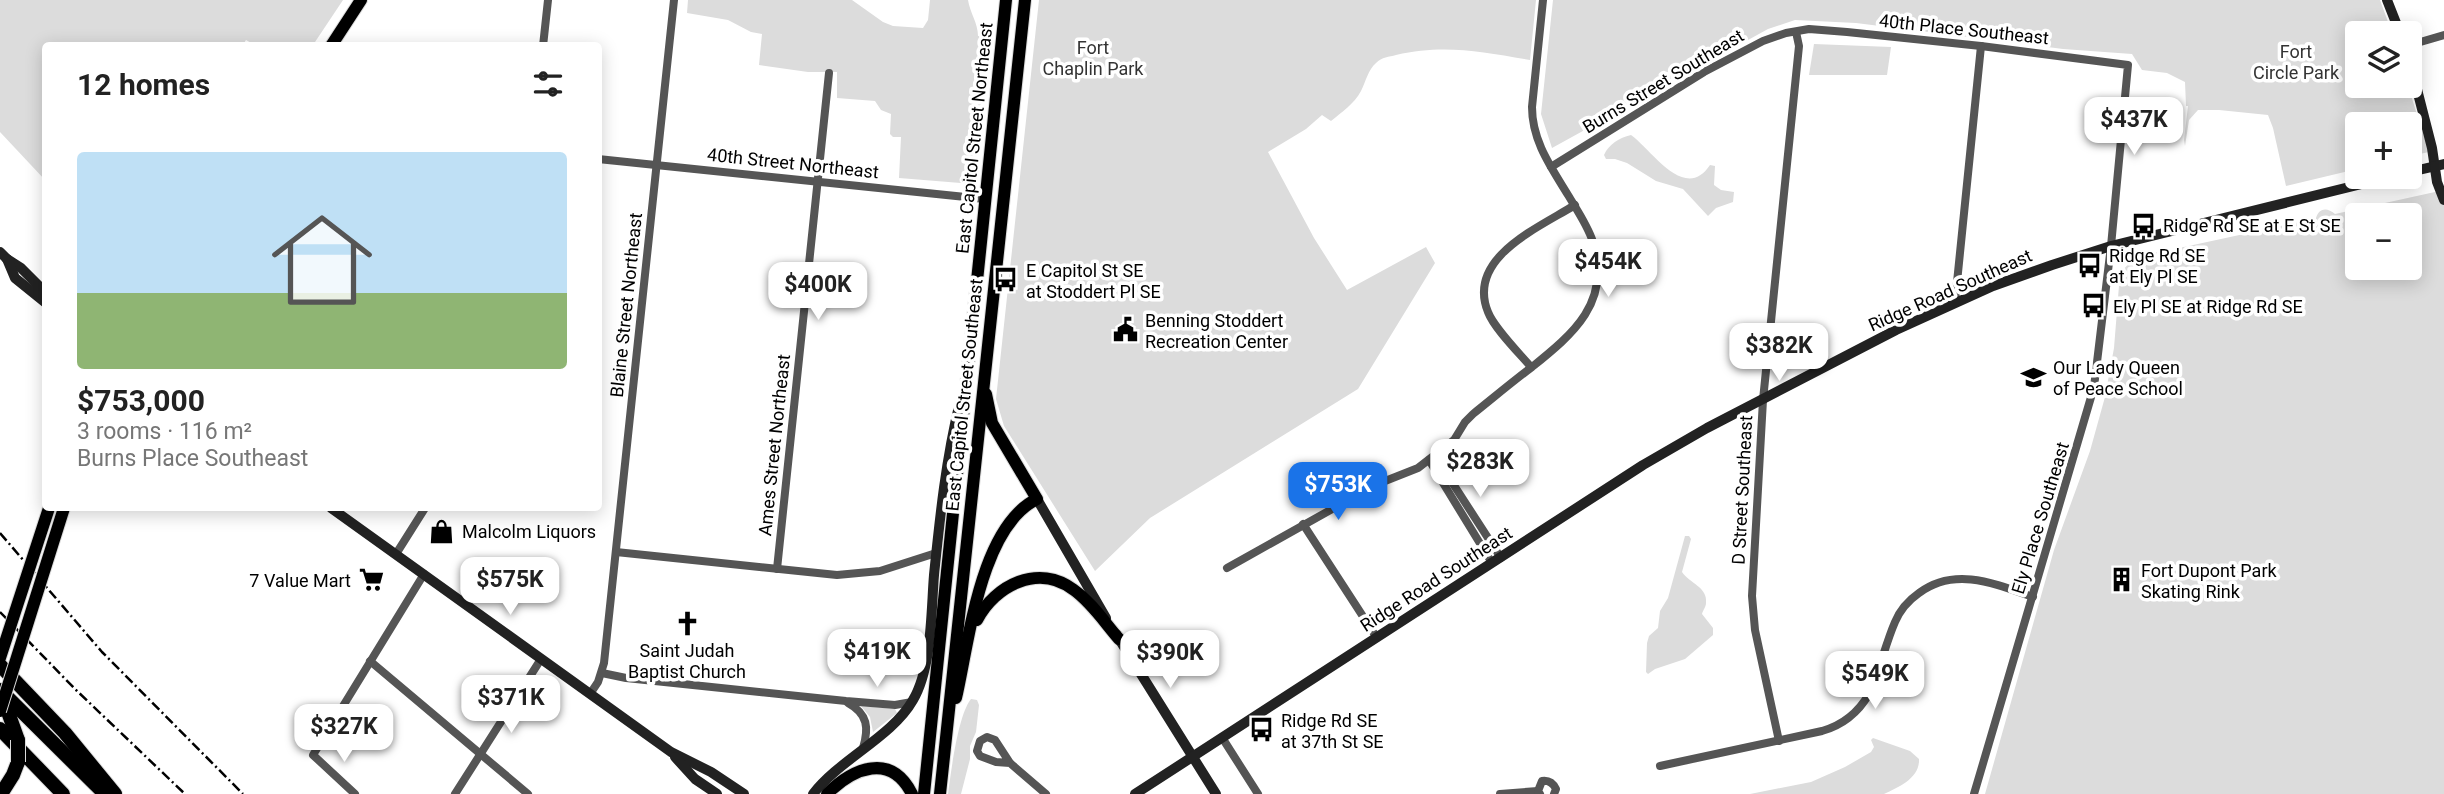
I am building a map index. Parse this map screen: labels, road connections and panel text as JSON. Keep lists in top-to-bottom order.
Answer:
{
  "streets": {
    "main road": ["East Capitol Street Northeast", "Ridge Road Southeast", "East Capitol Street Southeast"],
    "street": [
      "40th Place Southeast",
      "Burns Street Southeast",
      "40th Street Northeast",
      "Blaine Street Northeast",
      "Ames Street Northeast",
      "D Street Southeast",
      "Ely Place Southeast"
    ]
  },
  "crossings": [
    ["40th Place Southeast", "Burns Street Southeast"],
    ["40th Place Southeast", "D Street Southeast"],
    ["40th Place Southeast", "Ely Place Southeast"],
    ["Burns Street Southeast", "D Street Southeast"],
    ["East Capitol Street Northeast", "40th Street Northeast"],
    ["40th Street Northeast", "Blaine Street Northeast"],
    ["40th Street Northeast", "Ames Street Northeast"],
    ["Ridge Road Southeast", "D Street Southeast"],
    ["Ridge Road Southeast", "Ely Place Southeast"]
  ],
  "parks": ["Fort Chaplin Park", "Fort Circle Park"],
  "places": {
    "bus stop": [
      "Ridge Rd SE at E St SE",
      "Ridge Rd SE at Ely Pl SE",
      "E Capitol St SE at Stoddert Pl SE",
      "Ely Pl SE at Ridge Rd SE",
      "Ridge Rd SE at 37th St SE"
    ],
    "public building": ["Benning Stoddert Recreation Center"],
    "school or university": ["Our Lady Queen of Peace School"],
    "shop": ["Malcolm Liquors"],
    "supermarket": ["7 Value Mart"],
    "building": ["Fort Dupont Park Skating Rink"],
    "church": ["Saint Judah Baptist Church"]
  },
  "page": {
    "map_buttons": ["+", "−"],
    "heading": "12 homes",
    "price": [
      "$437K",
      "$454K",
      "$400K",
      "$382K",
      "$283K",
      "$753K",
      "$575K",
      "$419K",
      "$390K",
      "$549K",
      "$371K",
      "$327K"
    ],
    "list": [
      {
        "name": "$753,000",
        "note": "3 rooms · 116 m² · Burns Place Southeast"
      }
    ]
  }
}
